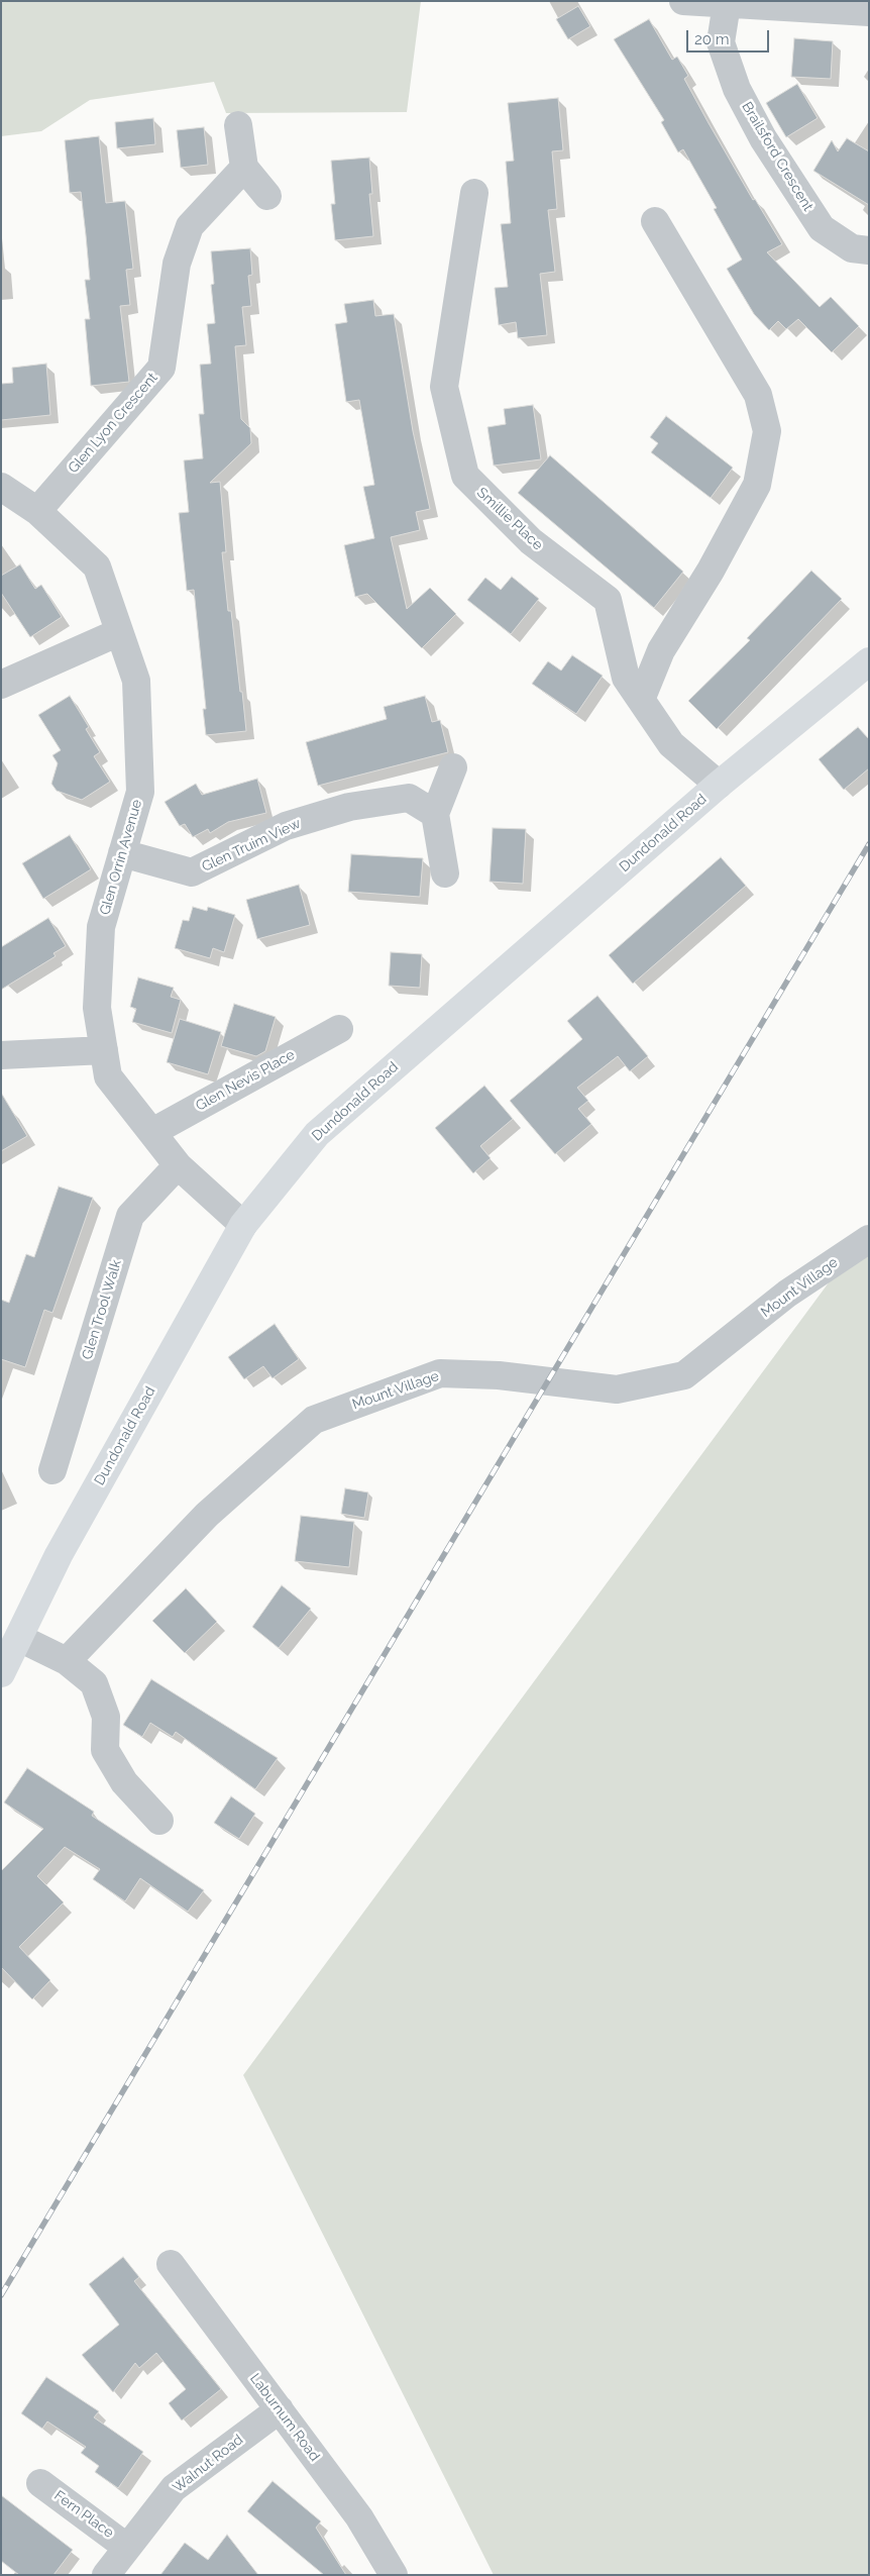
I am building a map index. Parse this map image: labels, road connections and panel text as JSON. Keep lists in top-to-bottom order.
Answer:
{
  "streets": {
    "main road": ["Dundonald Road"],
    "street": [
      "Brailsford Crescent",
      "Glen Lyon Crescent",
      "Smillie Place",
      "Glen Truim View",
      "Glen Orrin Avenue",
      "Glen Nevis Place",
      "Mount Village",
      "Glen Trool Walk",
      "Laburnum Road",
      "Walnut Road",
      "Fern Place"
    ]
  },
  "crossings": [
    ["Glen Lyon Crescent", "Glen Orrin Avenue"],
    ["Smillie Place", "Dundonald Road"],
    ["Dundonald Road", "Glen Orrin Avenue"],
    ["Glen Truim View", "Glen Orrin Avenue"],
    ["Glen Orrin Avenue", "Glen Nevis Place"],
    ["Glen Orrin Avenue", "Glen Trool Walk"],
    ["Laburnum Road", "Walnut Road"],
    ["Walnut Road", "Fern Place"]
  ],
  "scale_bar": "20 m"
}
